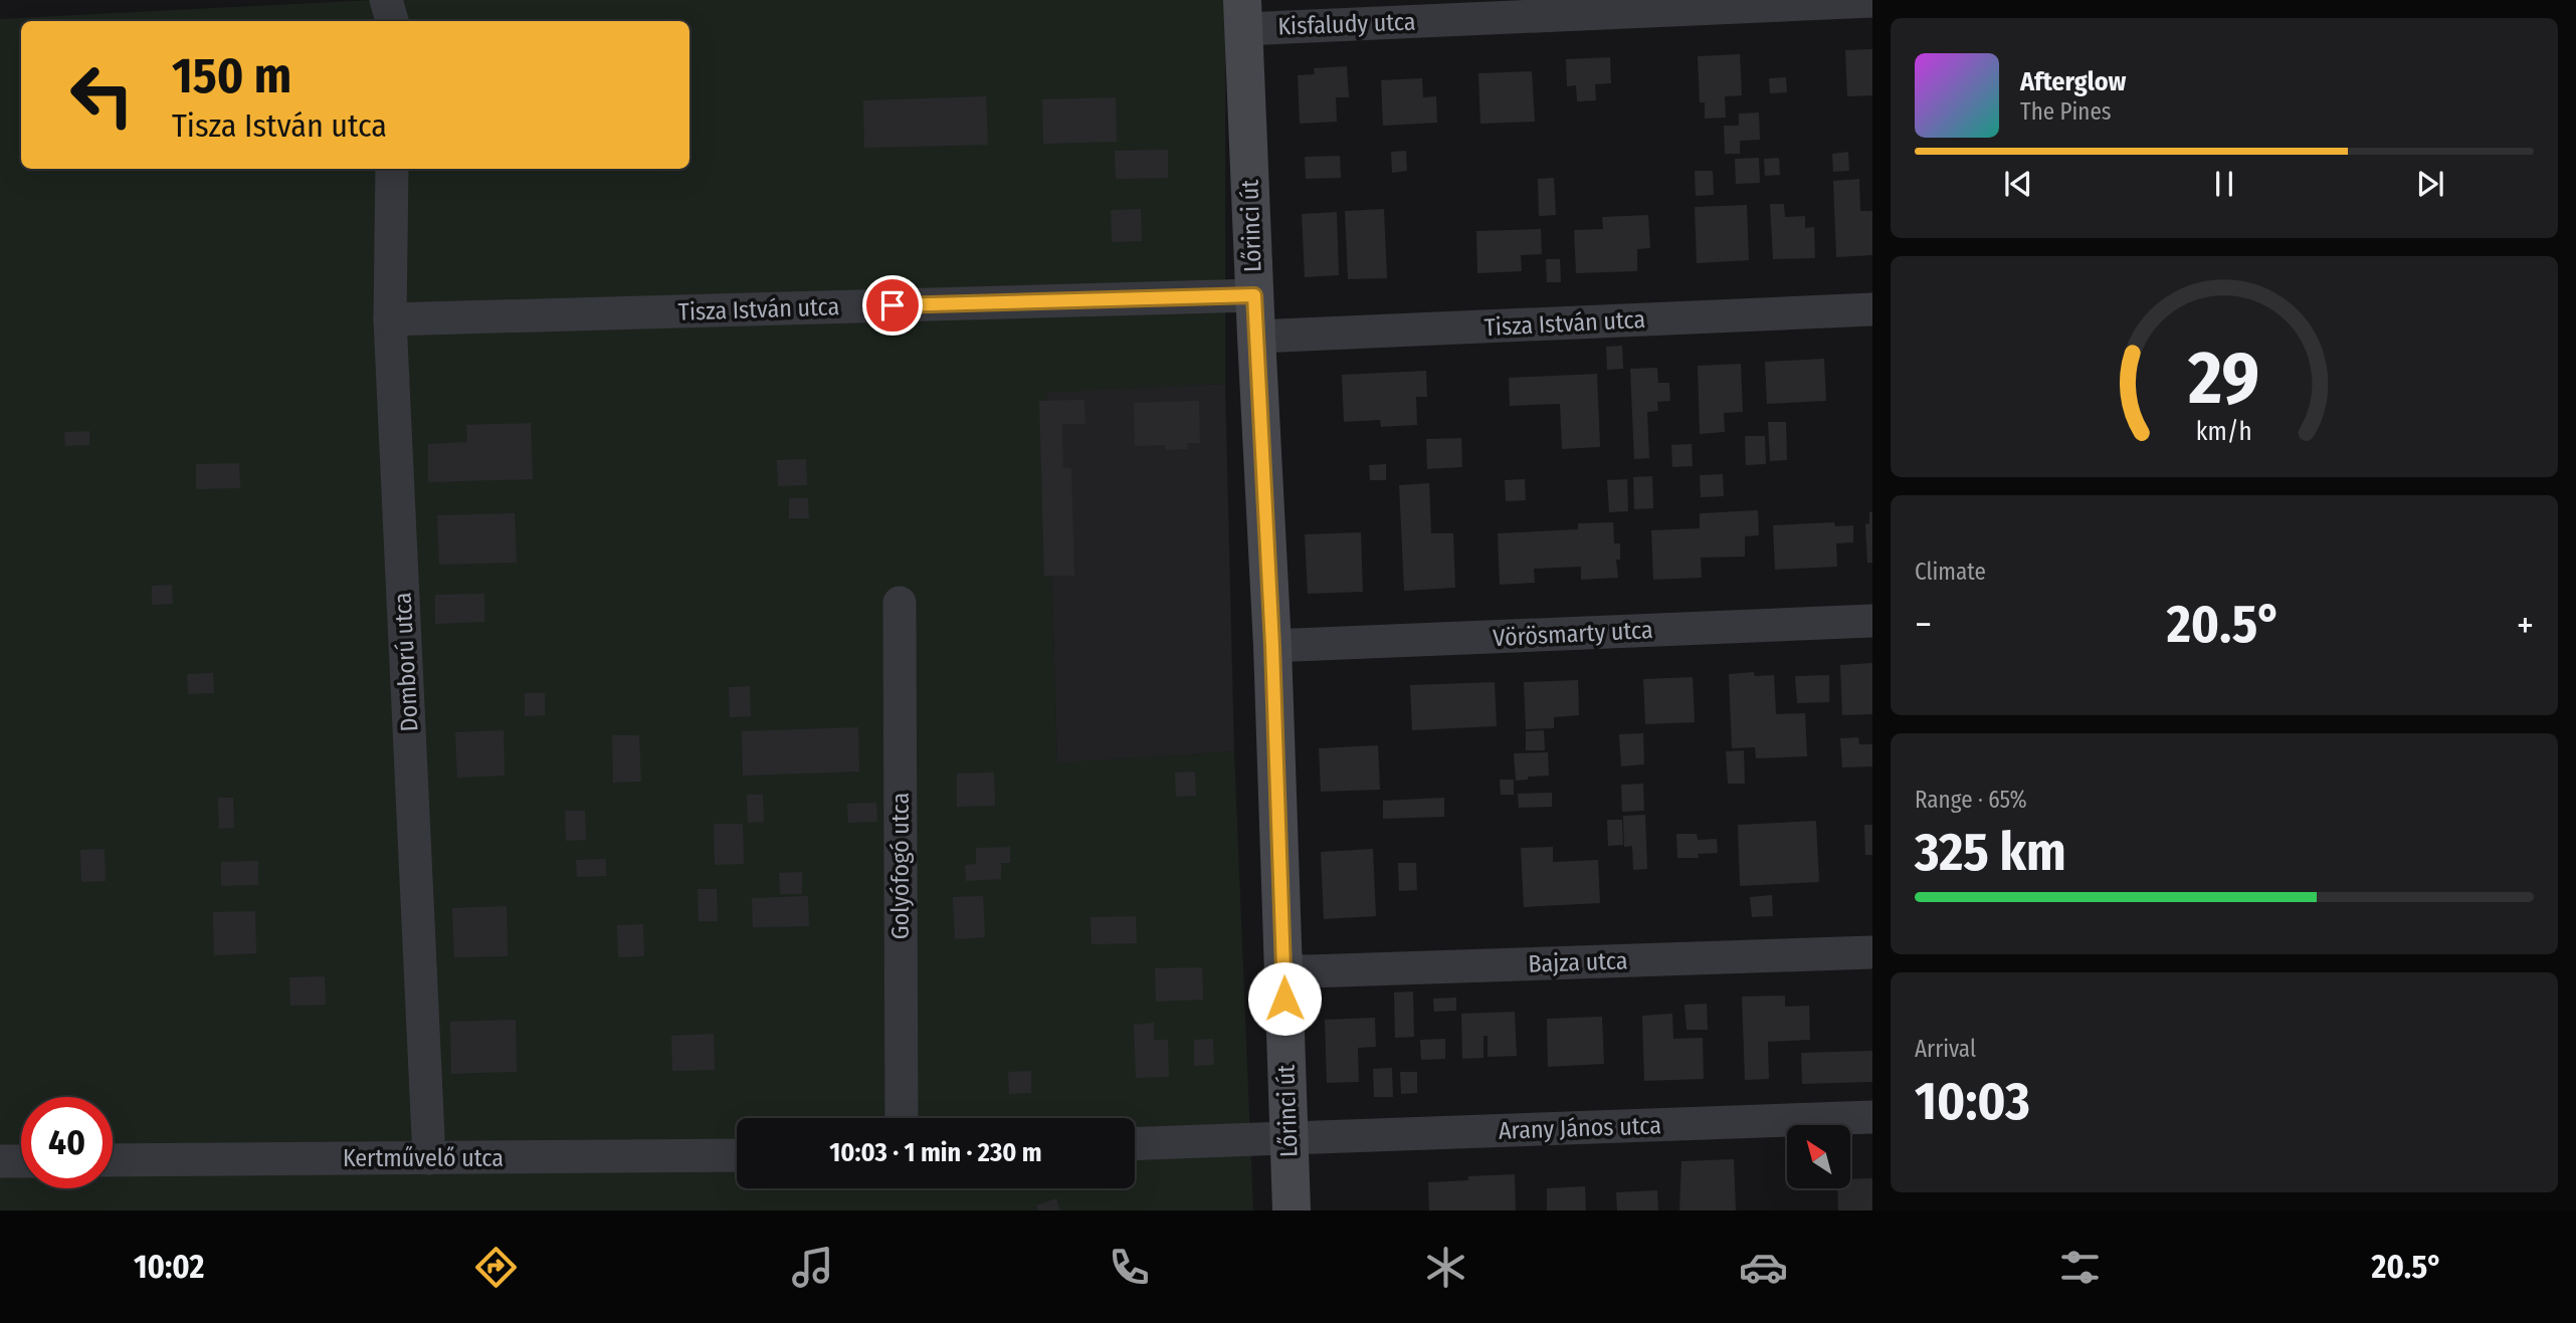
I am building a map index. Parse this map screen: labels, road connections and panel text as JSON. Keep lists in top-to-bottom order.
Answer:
{
  "streets": {
    "street": [
      "Kisfaludy utca",
      "Lőrinci út",
      "Tisza István utca",
      "Vörösmarty utca",
      "Domború utca",
      "Golyófogó utca",
      "Bajza utca",
      "Arany János utca",
      "Kertművelő utca"
    ]
  },
  "crossings": [
    ["Kisfaludy utca", "Lőrinci út"],
    ["Lőrinci út", "Tisza István utca"],
    ["Lőrinci út", "Vörösmarty utca"],
    ["Lőrinci út", "Bajza utca"],
    ["Lőrinci út", "Arany János utca"],
    ["Tisza István utca", "Domború utca"],
    ["Domború utca", "Kertművelő utca"]
  ],
  "north": "top left",
  "page": {
    "turn": ["150 m", "Tisza István utca"],
    "song": ["Afterglow", "The Pines"],
    "tile": [
      "Climate",
      ["Range · 65%", "325 km"],
      ["Arrival", "10:03"]
    ],
    "heat": ["−", "20.5°", "+"],
    "limit": "40",
    "trip": "10:03 · 1 min · 230 m",
    "tabs": ["10:02", "20.5°"],
    "gauge": ["29", "km/h"]
  }
}
